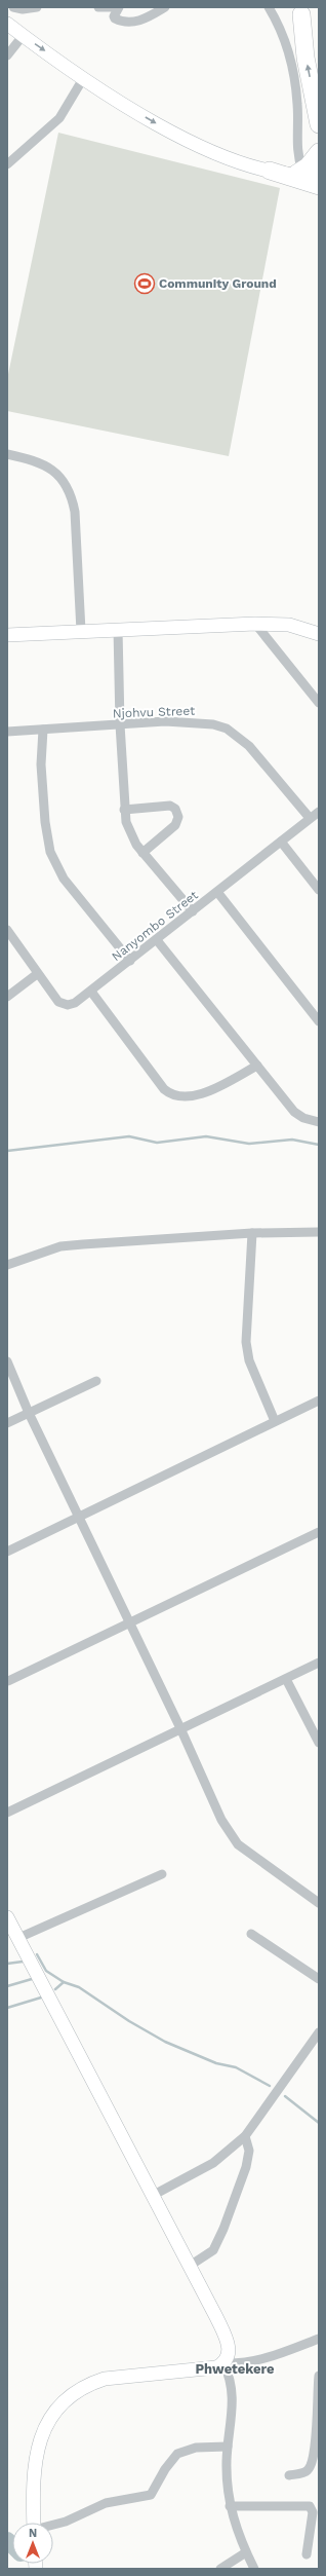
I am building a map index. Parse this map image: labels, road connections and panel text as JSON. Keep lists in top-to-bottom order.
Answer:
{
  "streets": {
    "street": ["Njohvu Street", "Nanyombo Street"]
  },
  "crossings": [
    ["Njohvu Street", "Nanyombo Street"]
  ],
  "districts": ["Phwetekere"],
  "places": {
    "sports": ["Community Ground"]
  },
  "north": "top"
}
